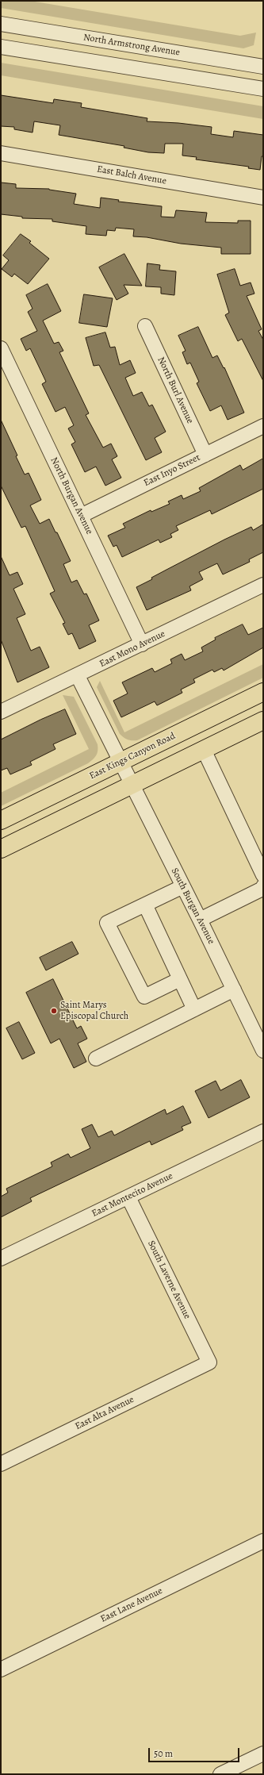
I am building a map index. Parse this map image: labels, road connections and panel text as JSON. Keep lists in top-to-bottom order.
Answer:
{
  "streets": {
    "main road": ["East Kings Canyon Road"],
    "street": [
      "North Armstrong Avenue",
      "East Balch Avenue",
      "North Burl Avenue",
      "East Inyo Street",
      "North Burgan Avenue",
      "East Mono Avenue",
      "South Burgan Avenue",
      "East Montecito Avenue",
      "South Laverne Avenue",
      "East Alta Avenue",
      "East Lane Avenue"
    ]
  },
  "crossings": [
    ["North Burl Avenue", "East Inyo Street"],
    ["East Inyo Street", "North Burgan Avenue"],
    ["North Burgan Avenue", "East Mono Avenue"],
    ["East Kings Canyon Road", "South Burgan Avenue"],
    ["East Montecito Avenue", "South Laverne Avenue"],
    ["South Laverne Avenue", "East Alta Avenue"]
  ],
  "places": ["Saint Marys Episcopal Church"],
  "scale_bar": "50 m"
}
